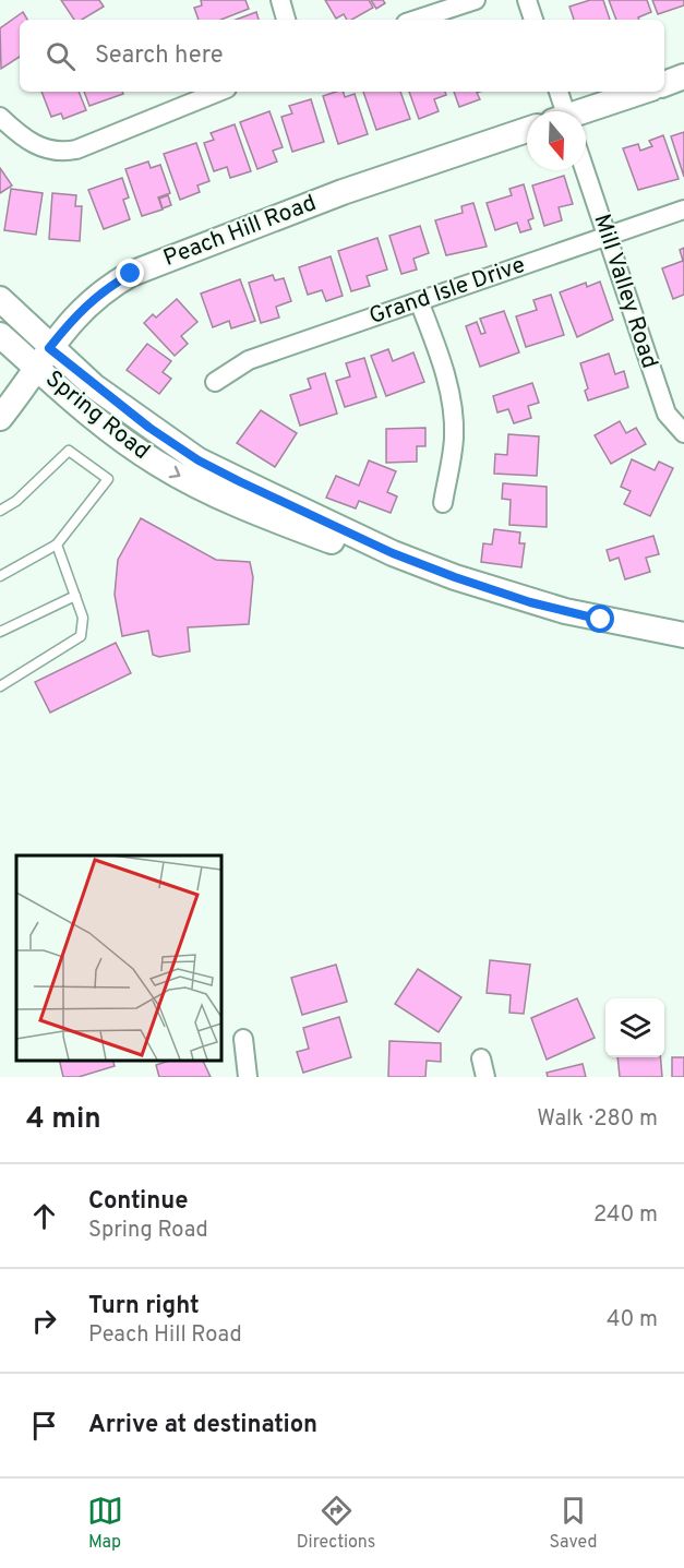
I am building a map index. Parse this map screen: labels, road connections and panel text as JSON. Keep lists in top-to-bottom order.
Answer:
{
  "streets": {
    "main road": ["Peach Hill Road", "Spring Road"],
    "street": ["Grand Isle Drive", "Mill Valley Road"]
  },
  "crossings": [
    ["Peach Hill Road", "Spring Road"],
    ["Grand Isle Drive", "Mill Valley Road"]
  ],
  "north": "bottom",
  "page": {
    "search": "Search here",
    "heading": ["4 min", "Walk · 280 m"],
    "list": [
      ["Continue", "Spring Road", "240 m"],
      ["Turn right", "Peach Hill Road", "40 m"],
      "Arrive at destination"
    ],
    "nav": ["Map", "Directions", "Saved"]
  }
}
